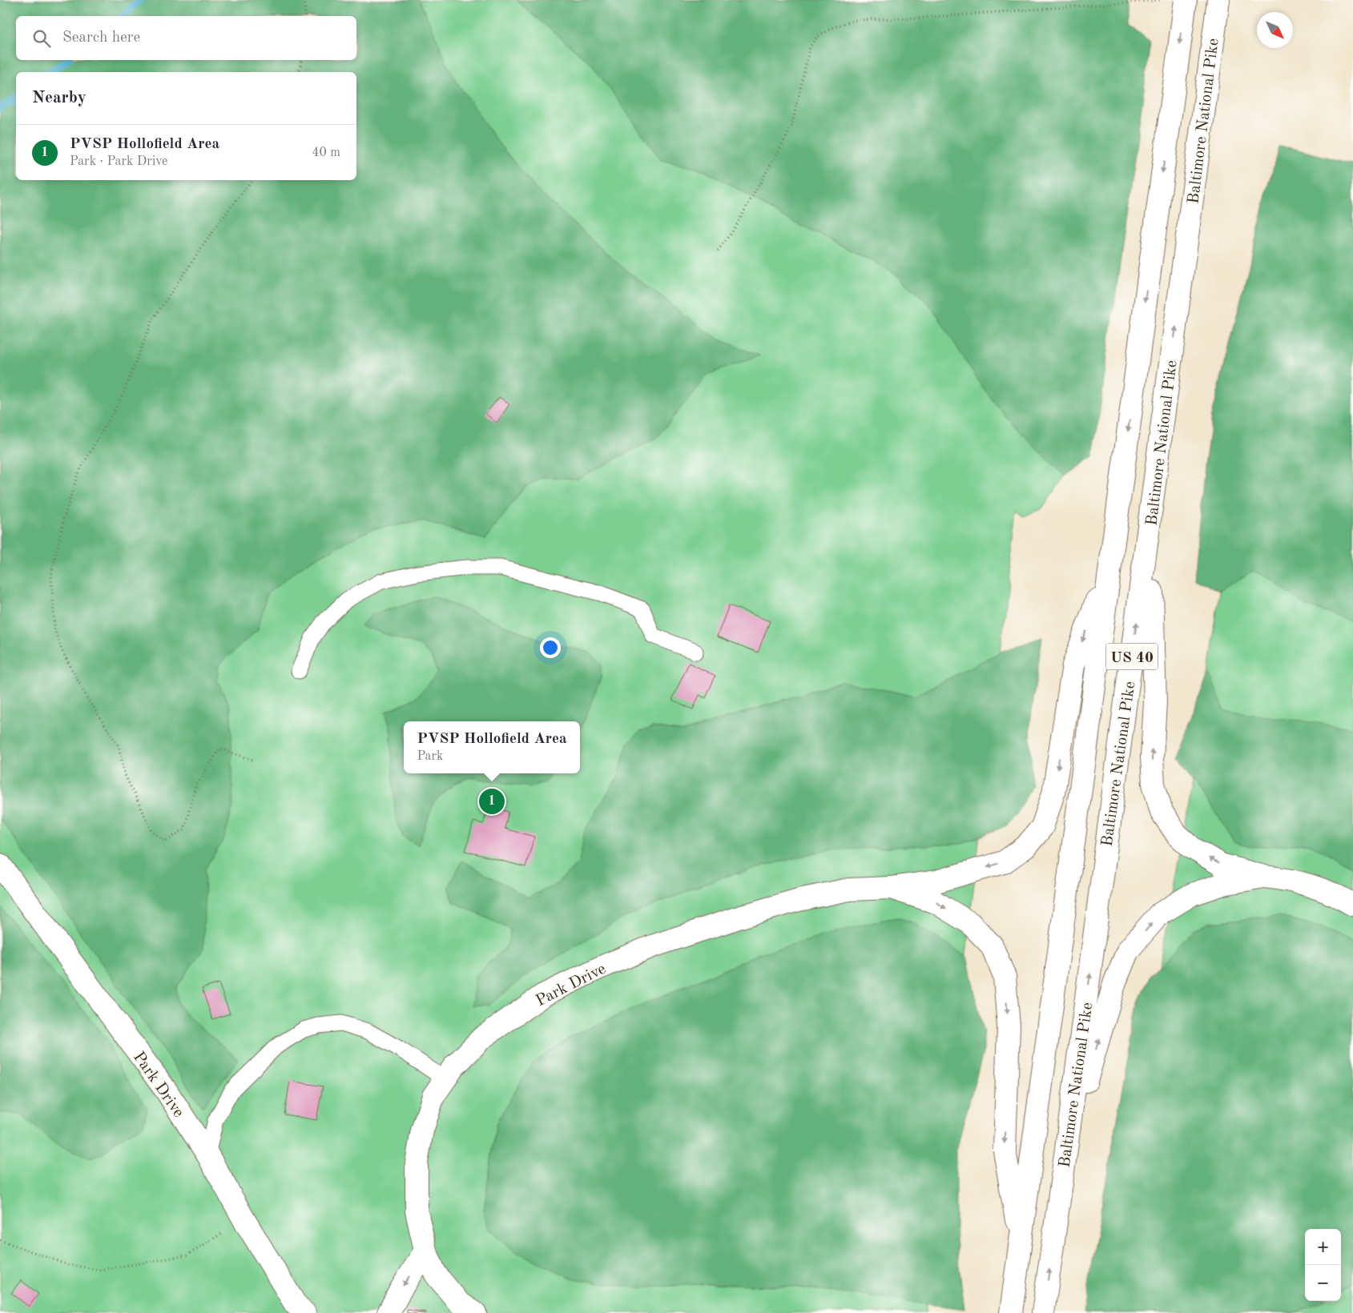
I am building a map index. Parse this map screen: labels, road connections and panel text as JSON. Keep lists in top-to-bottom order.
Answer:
{
  "streets": {
    "main road": ["Baltimore National Pike", "US 40", "Park Drive"]
  },
  "north": "bottom right",
  "page": {
    "search": "Search here",
    "heading": "Nearby",
    "list": [
      {
        "mark": "1",
        "name": "PVSP Hollofield Area",
        "note": "Park · Park Drive",
        "value": "40 m"
      }
    ],
    "popup": ["PVSP Hollofield Area", "Park"],
    "pins": "1",
    "map_buttons": ["+", "−"]
  }
}
